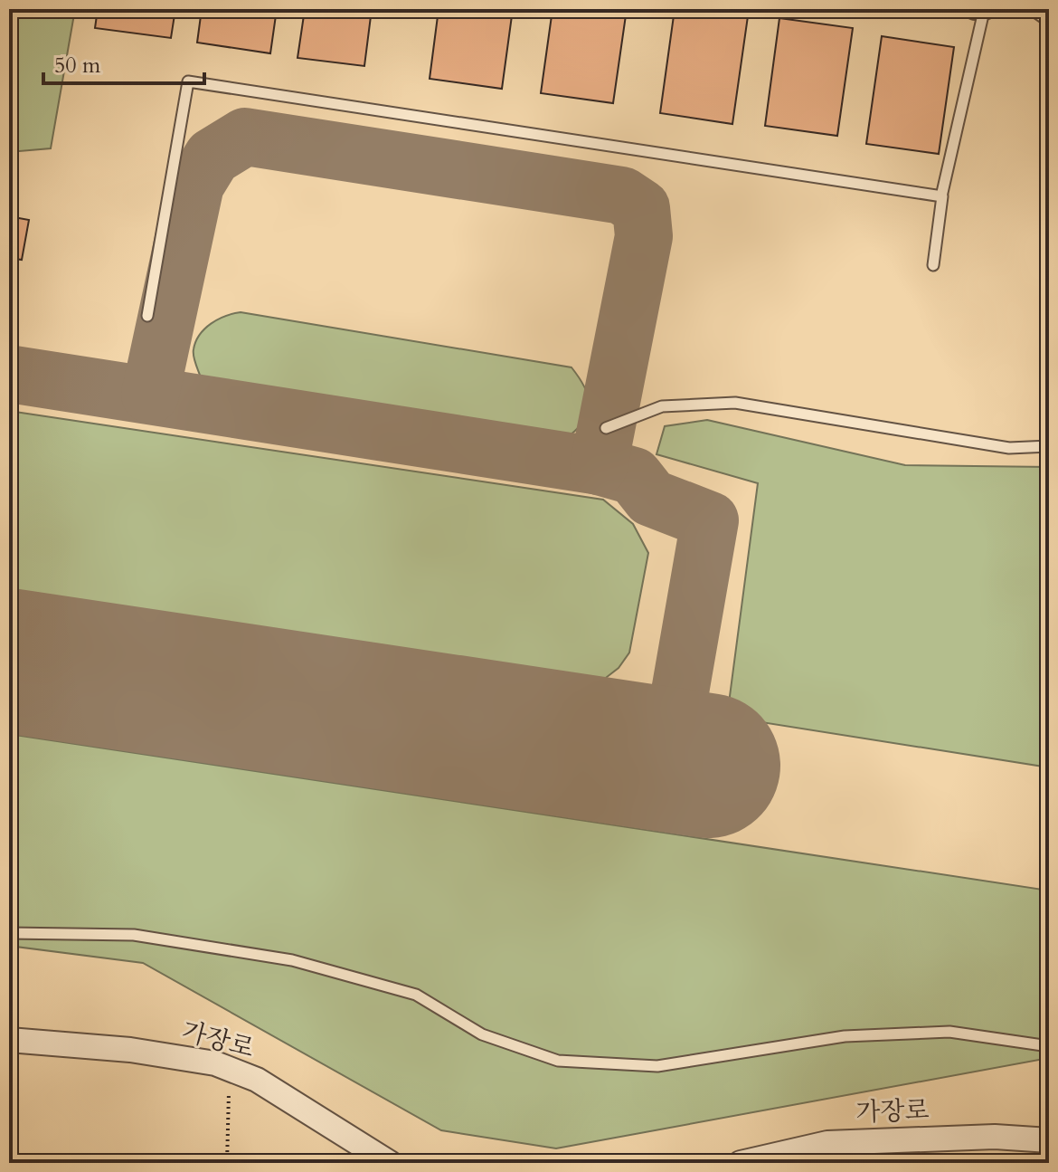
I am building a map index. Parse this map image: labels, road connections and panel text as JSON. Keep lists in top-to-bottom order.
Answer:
{
  "streets": {
    "street": ["가장로"]
  },
  "scale_bar": "50 m"
}
